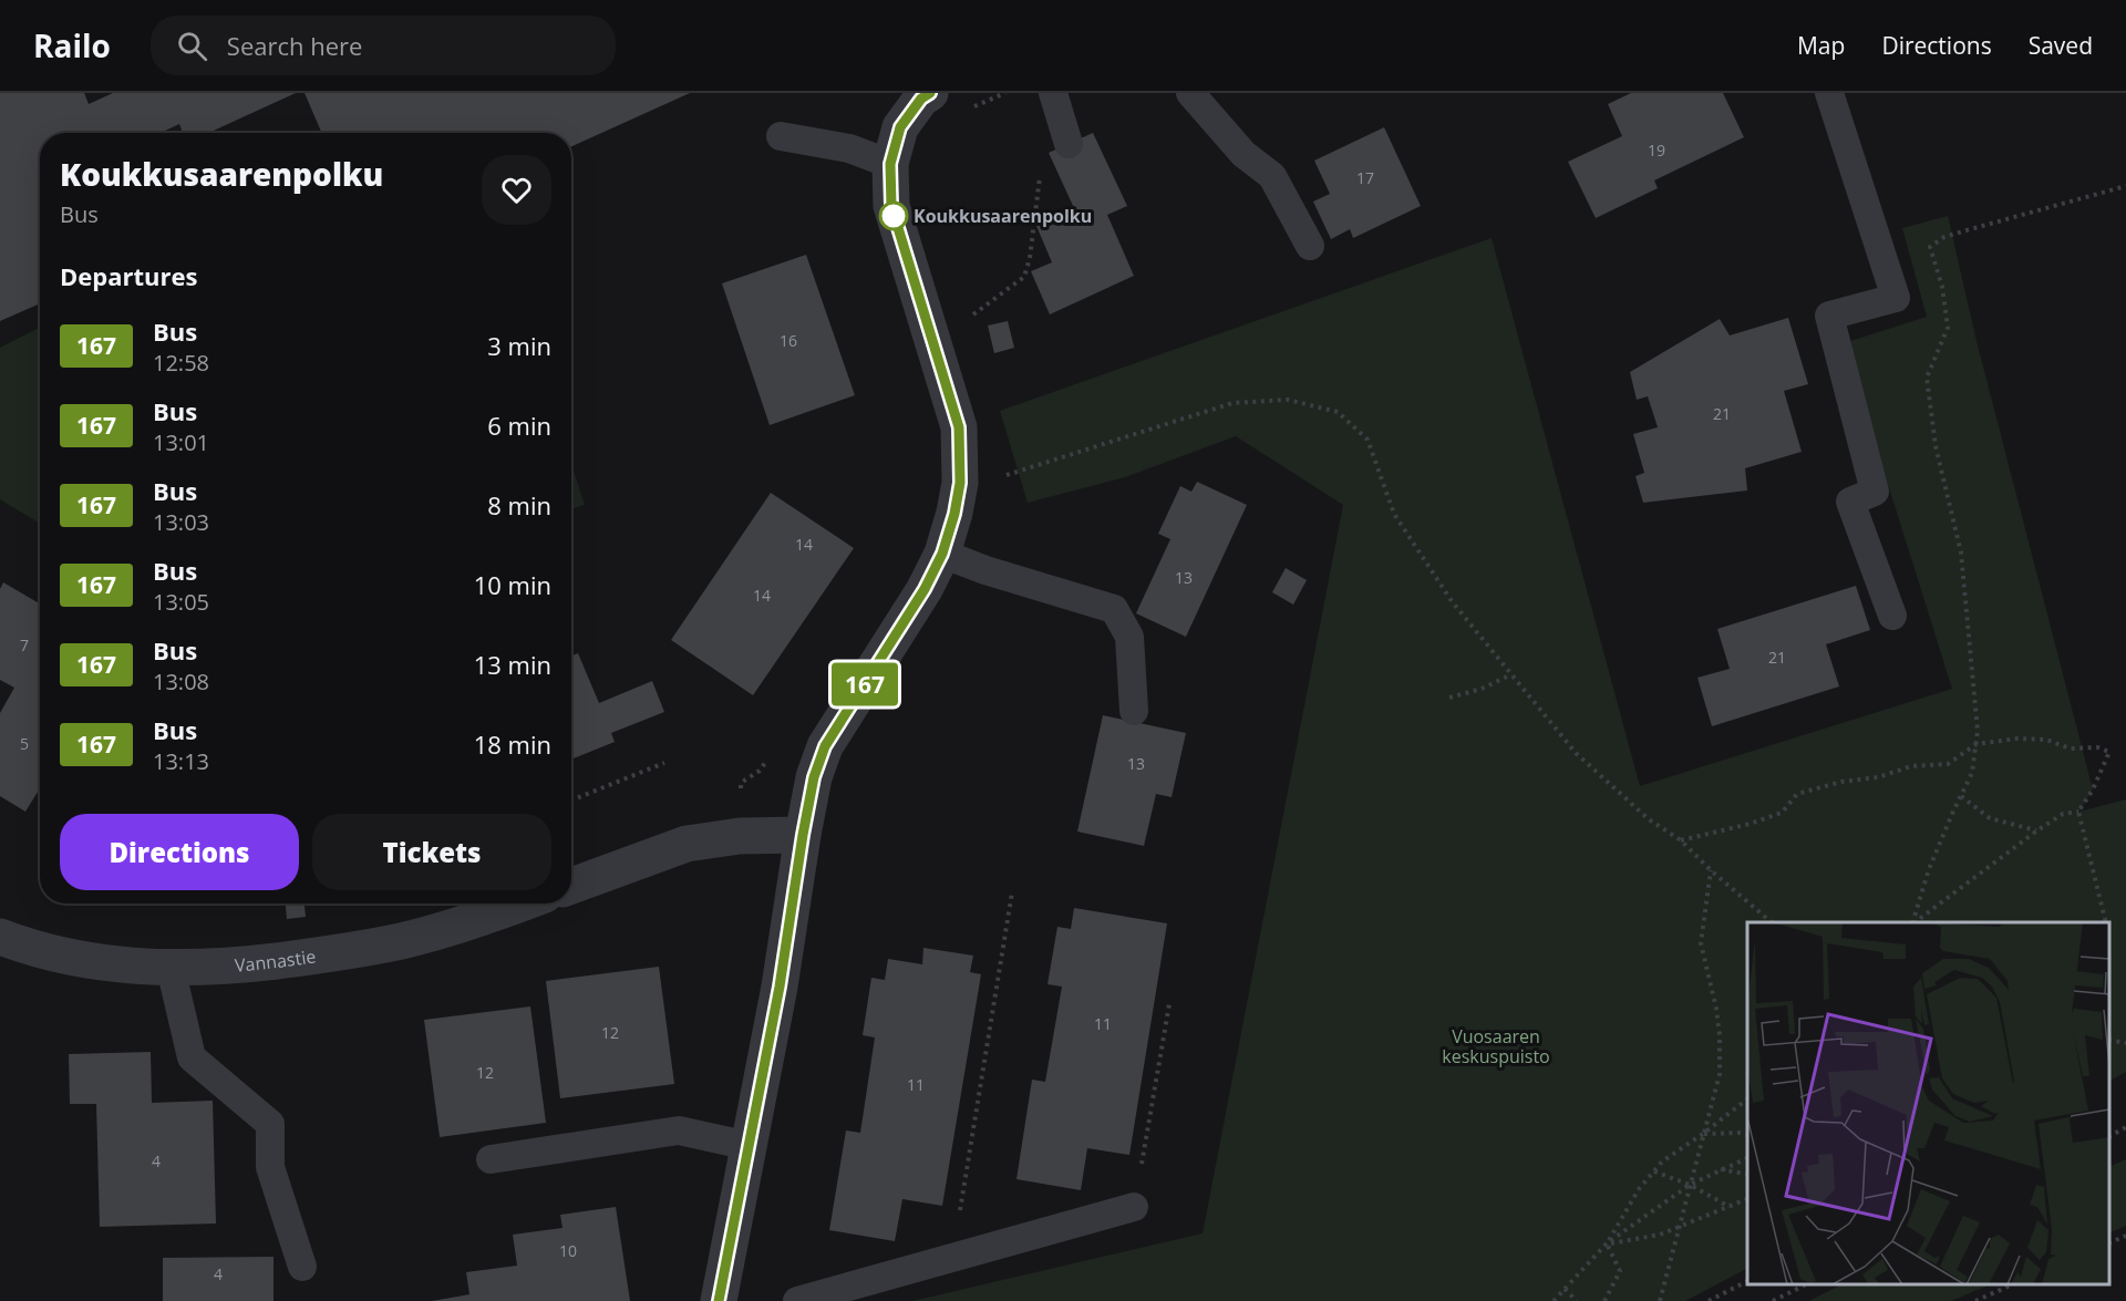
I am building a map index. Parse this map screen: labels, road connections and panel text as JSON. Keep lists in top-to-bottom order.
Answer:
{
  "streets": {
    "street": ["Vannastie"]
  },
  "parks": ["Vuosaaren keskuspuisto"],
  "places": ["Koukkusaarenpolku"],
  "lines": ["bus line 167"],
  "house_numbers": [
    "19",
    "17",
    "16",
    "21",
    "14",
    "13",
    "14",
    "7",
    "21",
    "5",
    "13",
    "11",
    "12",
    "12",
    "11",
    "4",
    "10",
    "4"
  ],
  "page": {
    "header": "Railo",
    "search": "Search here",
    "nav": ["Map", "Directions", "Saved"],
    "on_map": "167",
    "heading": [
      ["Koukkusaarenpolku", "Bus"],
      "Departures"
    ],
    "list": [
      {
        "mark": "167",
        "name": "Bus",
        "note": "12:58",
        "value": "3 min"
      },
      {
        "mark": "167",
        "name": "Bus",
        "note": "13:01",
        "value": "6 min"
      },
      {
        "mark": "167",
        "name": "Bus",
        "note": "13:03",
        "value": "8 min"
      },
      {
        "mark": "167",
        "name": "Bus",
        "note": "13:05",
        "value": "10 min"
      },
      {
        "mark": "167",
        "name": "Bus",
        "note": "13:08",
        "value": "13 min"
      },
      {
        "mark": "167",
        "name": "Bus",
        "note": "13:13",
        "value": "18 min"
      }
    ],
    "buttons": ["Directions", "Tickets"]
  }
}
